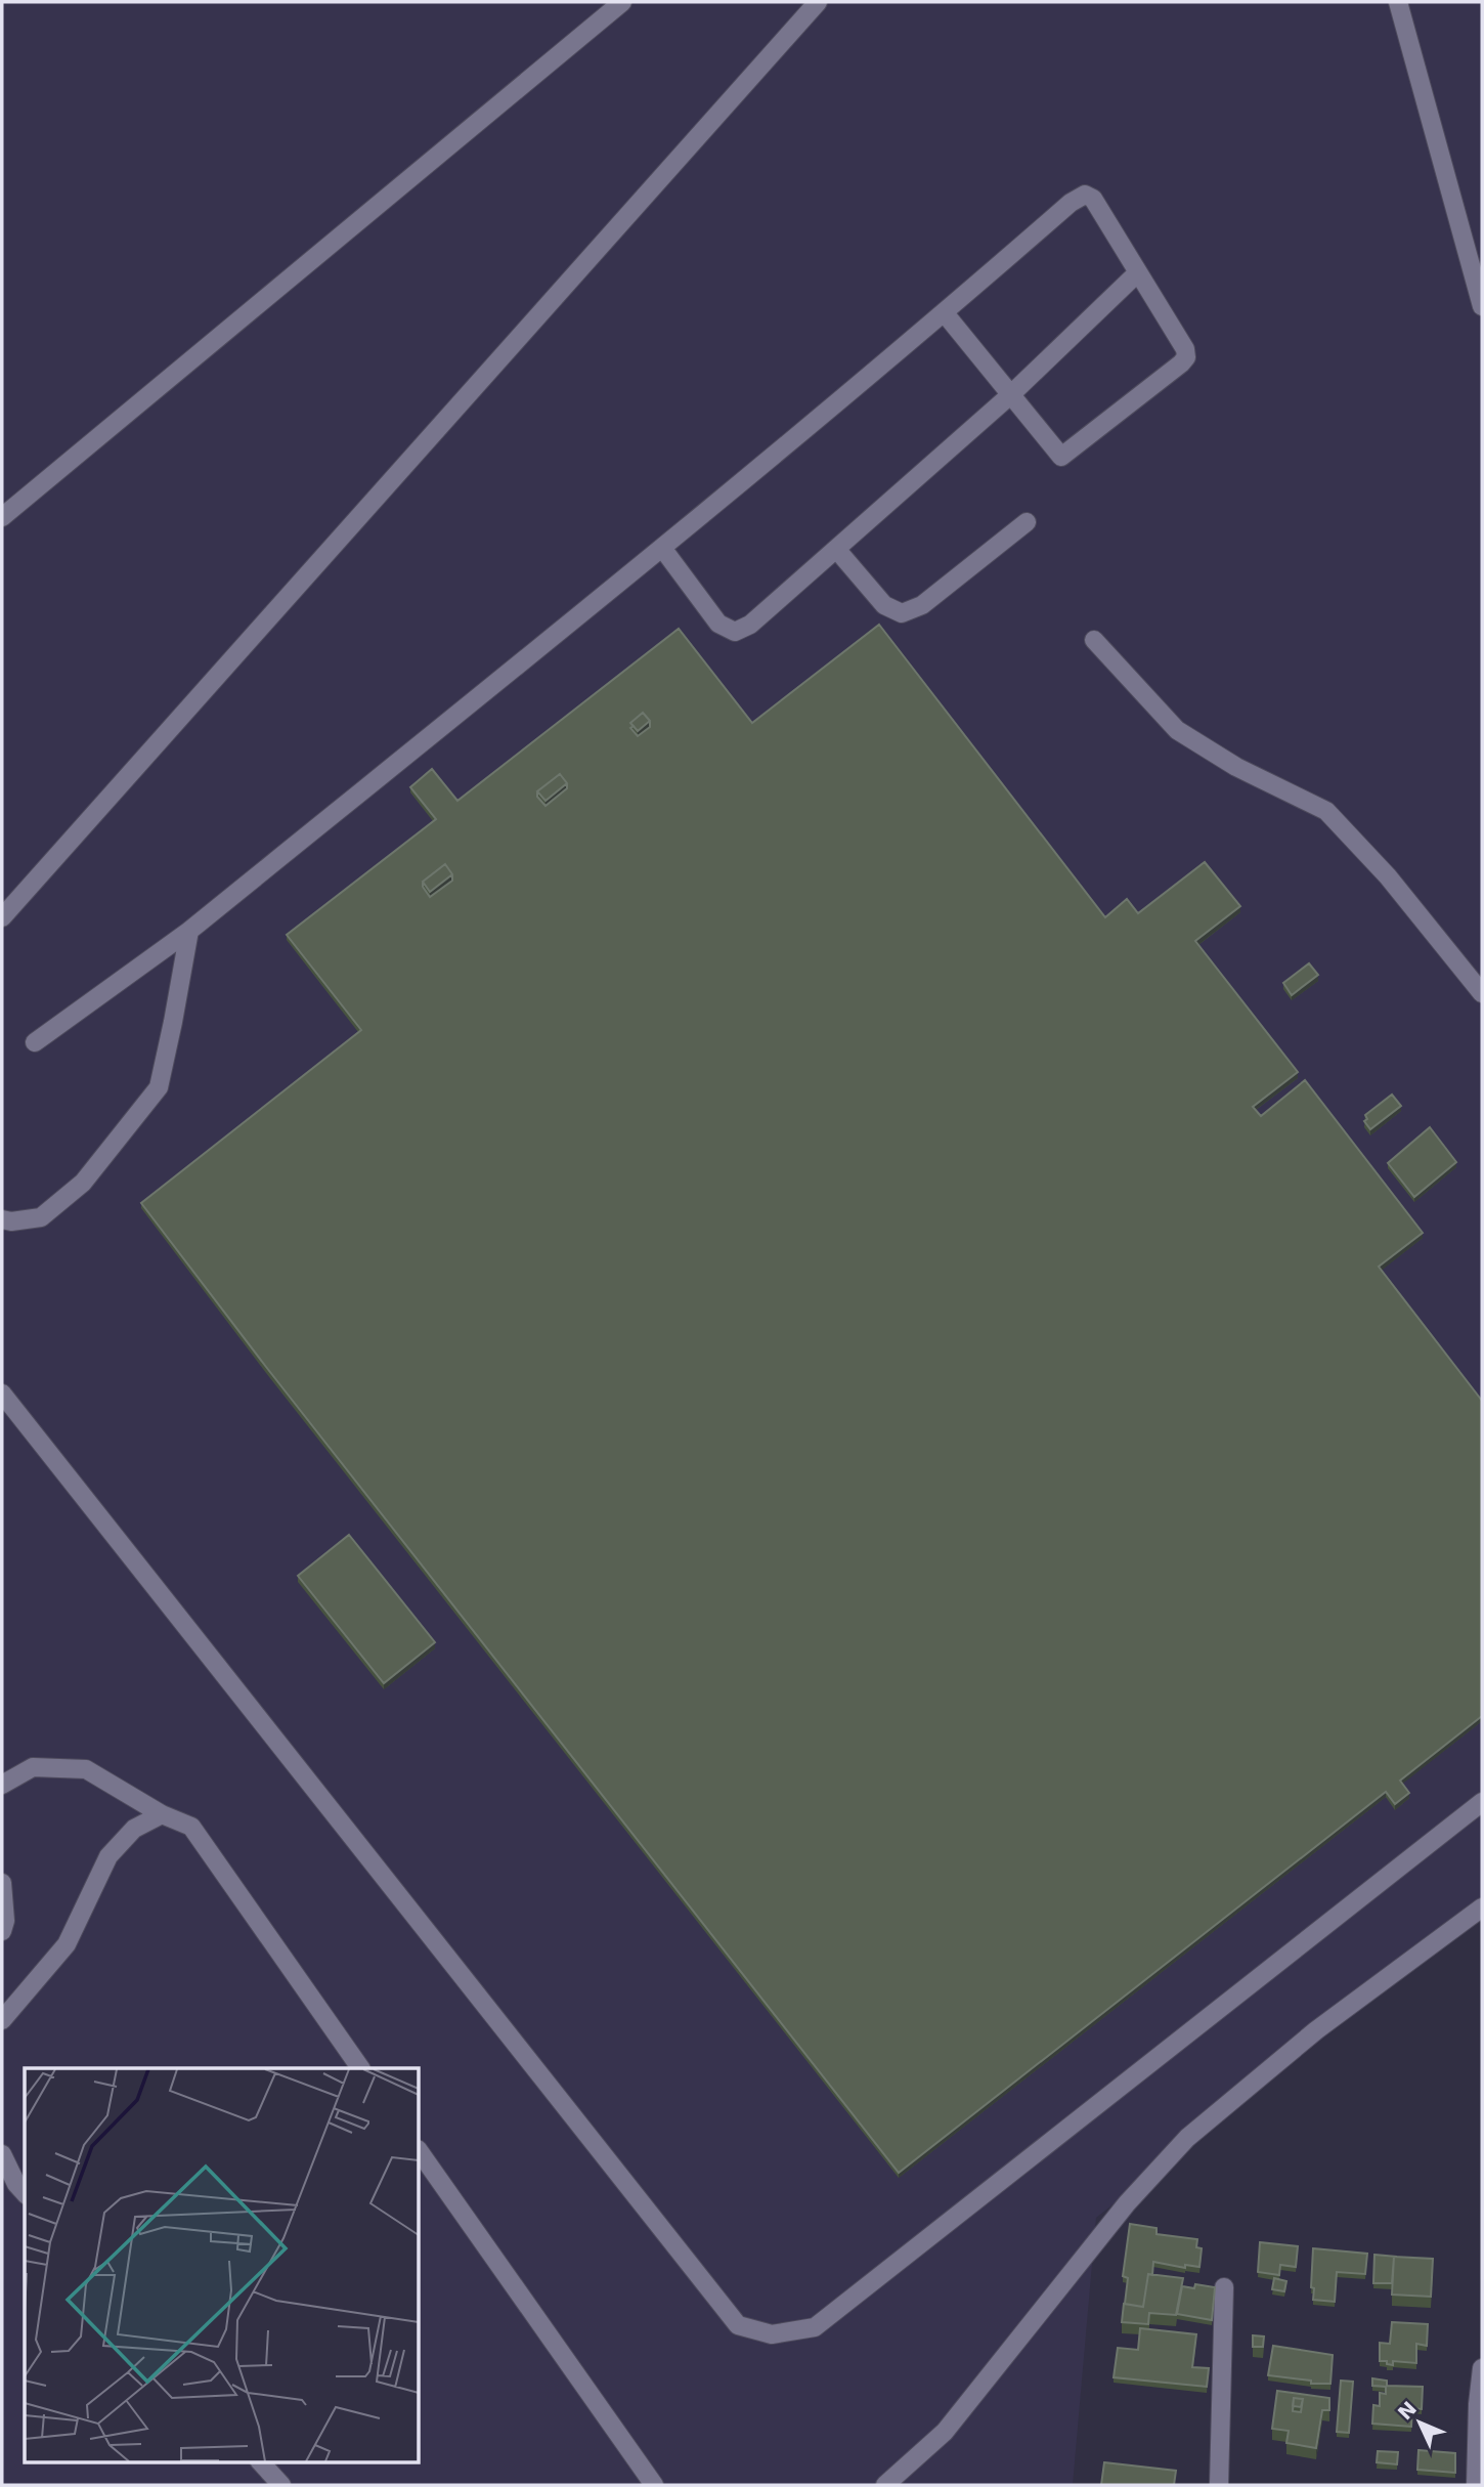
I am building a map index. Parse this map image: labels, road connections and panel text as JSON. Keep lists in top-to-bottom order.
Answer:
{
  "north": "top left"
}
